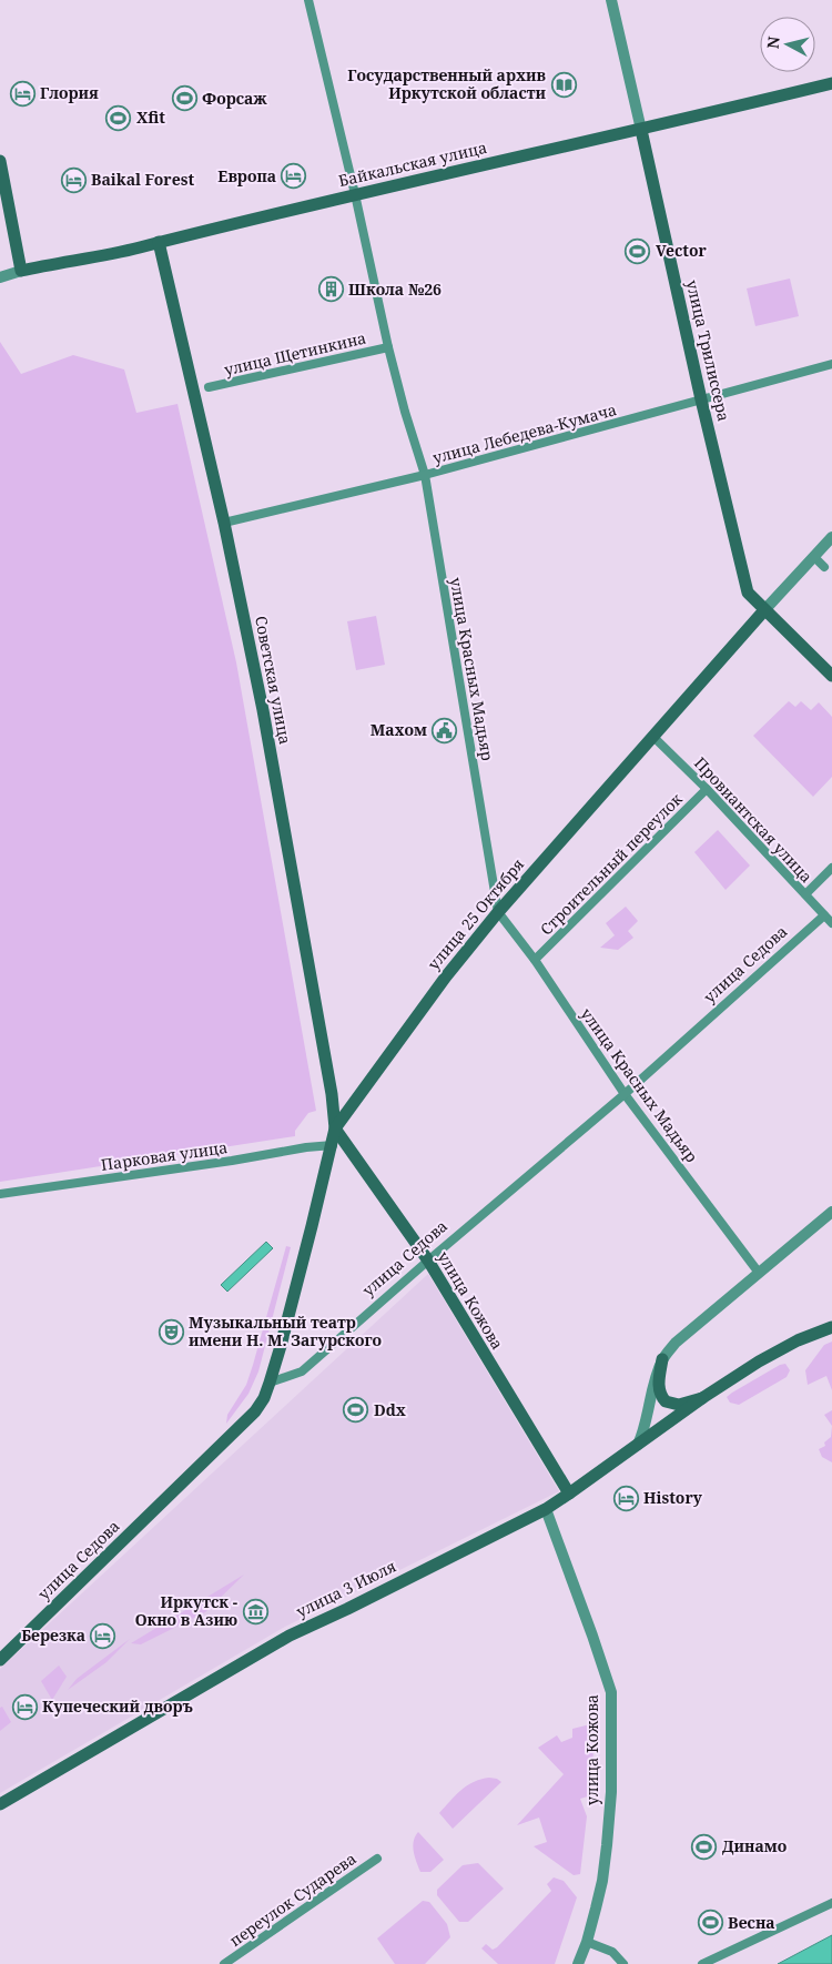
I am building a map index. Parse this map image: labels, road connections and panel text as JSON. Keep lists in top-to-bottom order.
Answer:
{
  "streets": {
    "main road": [
      "Байкальская улица",
      "улица Трилиссера",
      "Советская улица",
      "улица 25 Октября",
      "улица Седова",
      "улица Кожова",
      "улица 3 Июля"
    ],
    "street": [
      "улица Щетинкина",
      "улица Лебедева-Кумача",
      "улица Красных Мадьяр",
      "Провиантская улица",
      "Строительный переулок",
      "Парковая улица",
      "переулок Сударева"
    ]
  },
  "crossings": [
    ["Байкальская улица", "улица Трилиссера"],
    ["Байкальская улица", "улица Красных Мадьяр"],
    ["Байкальская улица", "Советская улица"],
    ["улица Трилиссера", "улица Лебедева-Кумача"],
    ["улица Трилиссера", "улица 25 Октября"],
    ["улица Щетинкина", "улица Красных Мадьяр"],
    ["улица Лебедева-Кумача", "улица Красных Мадьяр"],
    ["улица Лебедева-Кумача", "Советская улица"],
    ["улица Красных Мадьяр", "Строительный переулок"],
    ["улица Красных Мадьяр", "улица 25 Октября"],
    ["улица Красных Мадьяр", "улица Седова"],
    ["Советская улица", "улица 25 Октября"],
    ["Советская улица", "улица Кожова"],
    ["Провиантская улица", "Строительный переулок"],
    ["Провиантская улица", "улица 25 Октября"],
    ["Провиантская улица", "улица Седова"],
    ["улица 25 Октября", "улица Седова"],
    ["улица 25 Октября", "Парковая улица"],
    ["улица 25 Октября", "улица Кожова"],
    ["улица Седова", "улица Кожова"],
    ["улица Кожова", "улица 3 Июля"]
  ],
  "places": {
    "library": ["Государственный архив Иркутской области"],
    "hotel": [
      "Глория",
      "Европа",
      "Baikal Forest",
      "History",
      "Березка",
      "Купеческий дворъ"
    ],
    "sports": [
      "Форсаж",
      "Xfit",
      "Vector",
      "Ddx",
      "Динамо",
      "Весна"
    ],
    "building": ["Школа №26"],
    "public building": ["Махом"],
    "theatre": ["Музыкальный театр имени Н. М. Загурского"],
    "museum": ["Иркутск - Окно в Азию"]
  },
  "north": "left"
}
